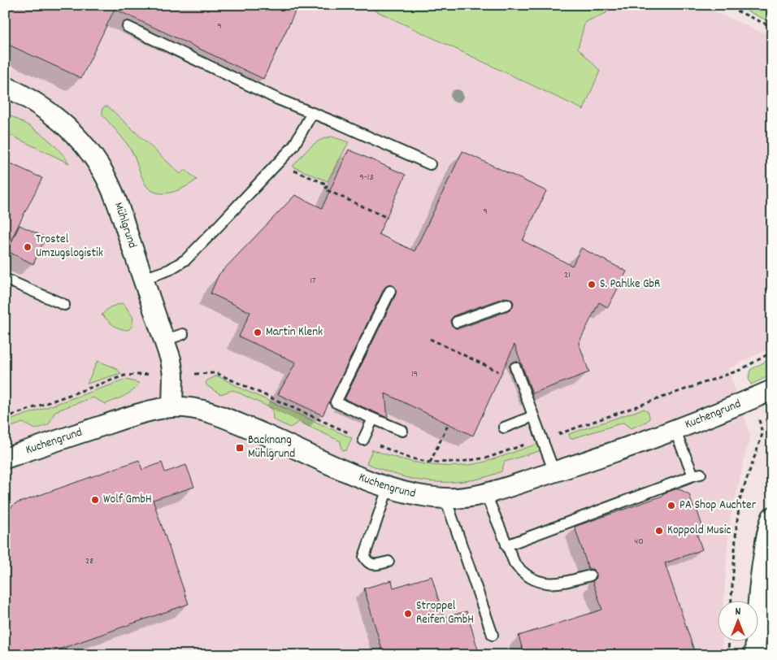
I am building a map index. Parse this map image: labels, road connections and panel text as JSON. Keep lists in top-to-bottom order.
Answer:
{
  "streets": {
    "street": ["Mühlgrund", "Kuchengrund"]
  },
  "crossings": [
    ["Mühlgrund", "Kuchengrund"]
  ],
  "places": {
    "other": [
      "Trostel Umzugslogistik",
      "S. Pahlke GbR",
      "Martin Klenk",
      "Wolf GmbH",
      "PA Shop Auchter",
      "Koppold Music",
      "Stroppel Reifen GmbH"
    ],
    "transit": ["Backnang Mühlgrund"]
  },
  "house_numbers": [
    "9",
    "9-13",
    "9",
    "21",
    "17",
    "19",
    "40",
    "28"
  ],
  "north": "top"
}
